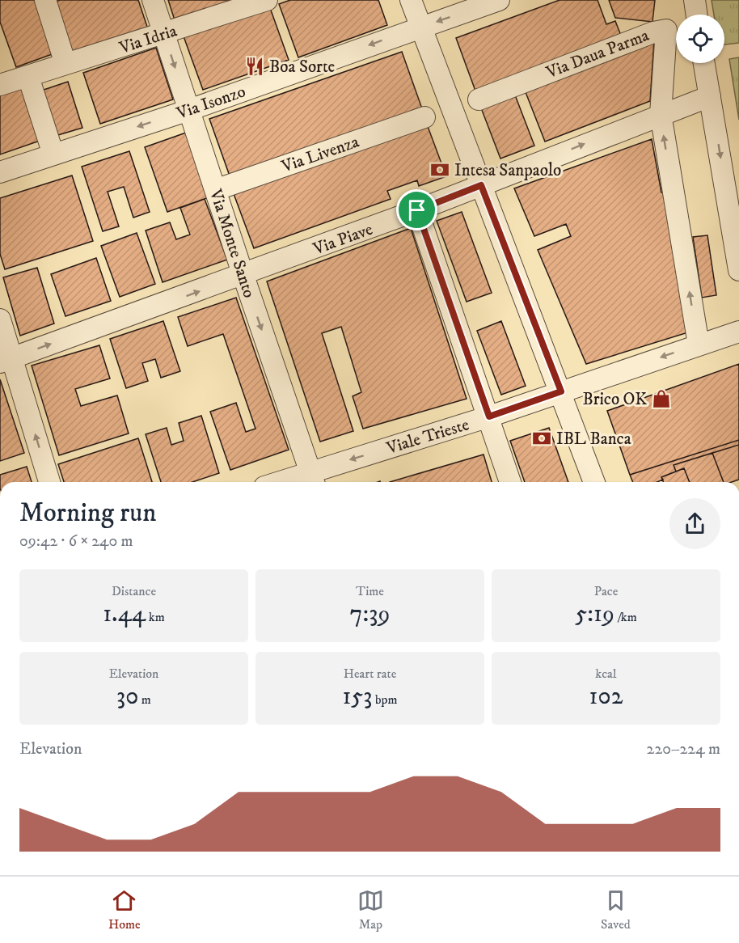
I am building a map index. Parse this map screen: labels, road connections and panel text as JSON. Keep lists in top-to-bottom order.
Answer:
{
  "streets": {
    "street": [
      "Via Idria",
      "Via Daua Parma",
      "Via Isonzo",
      "Via Livenza",
      "Via Piave",
      "Via Monte Santo",
      "Viale Trieste"
    ]
  },
  "crossings": [
    ["Via Idria", "Via Monte Santo"],
    ["Via Daua Parma", "Via Piave"],
    ["Via Isonzo", "Via Monte Santo"],
    ["Via Livenza", "Via Monte Santo"],
    ["Via Piave", "Via Monte Santo"],
    ["Via Monte Santo", "Viale Trieste"]
  ],
  "one_way": [
    "Via Isonzo",
    "Via Piave",
    "Via Monte Santo",
    "Viale Trieste"
  ],
  "places": {
    "restaurant": ["Boa Sorte"],
    "bank": ["Intesa Sanpaolo", "IBL Banca"],
    "shop": ["Brico OK"]
  },
  "page": {
    "heading": ["Morning run", "09:42 · 6 × 240 m"],
    "stats": [
      ["Distance", "1.44 km"],
      ["Time", "7:39"],
      ["Pace", "5:19 /km"],
      ["Elevation", "30 m"],
      ["Heart rate", "153 bpm"],
      ["kcal", "102"]
    ],
    "chart": ["Elevation", "220–224 m"],
    "tabs": ["Home", "Map", "Saved"]
  }
}
